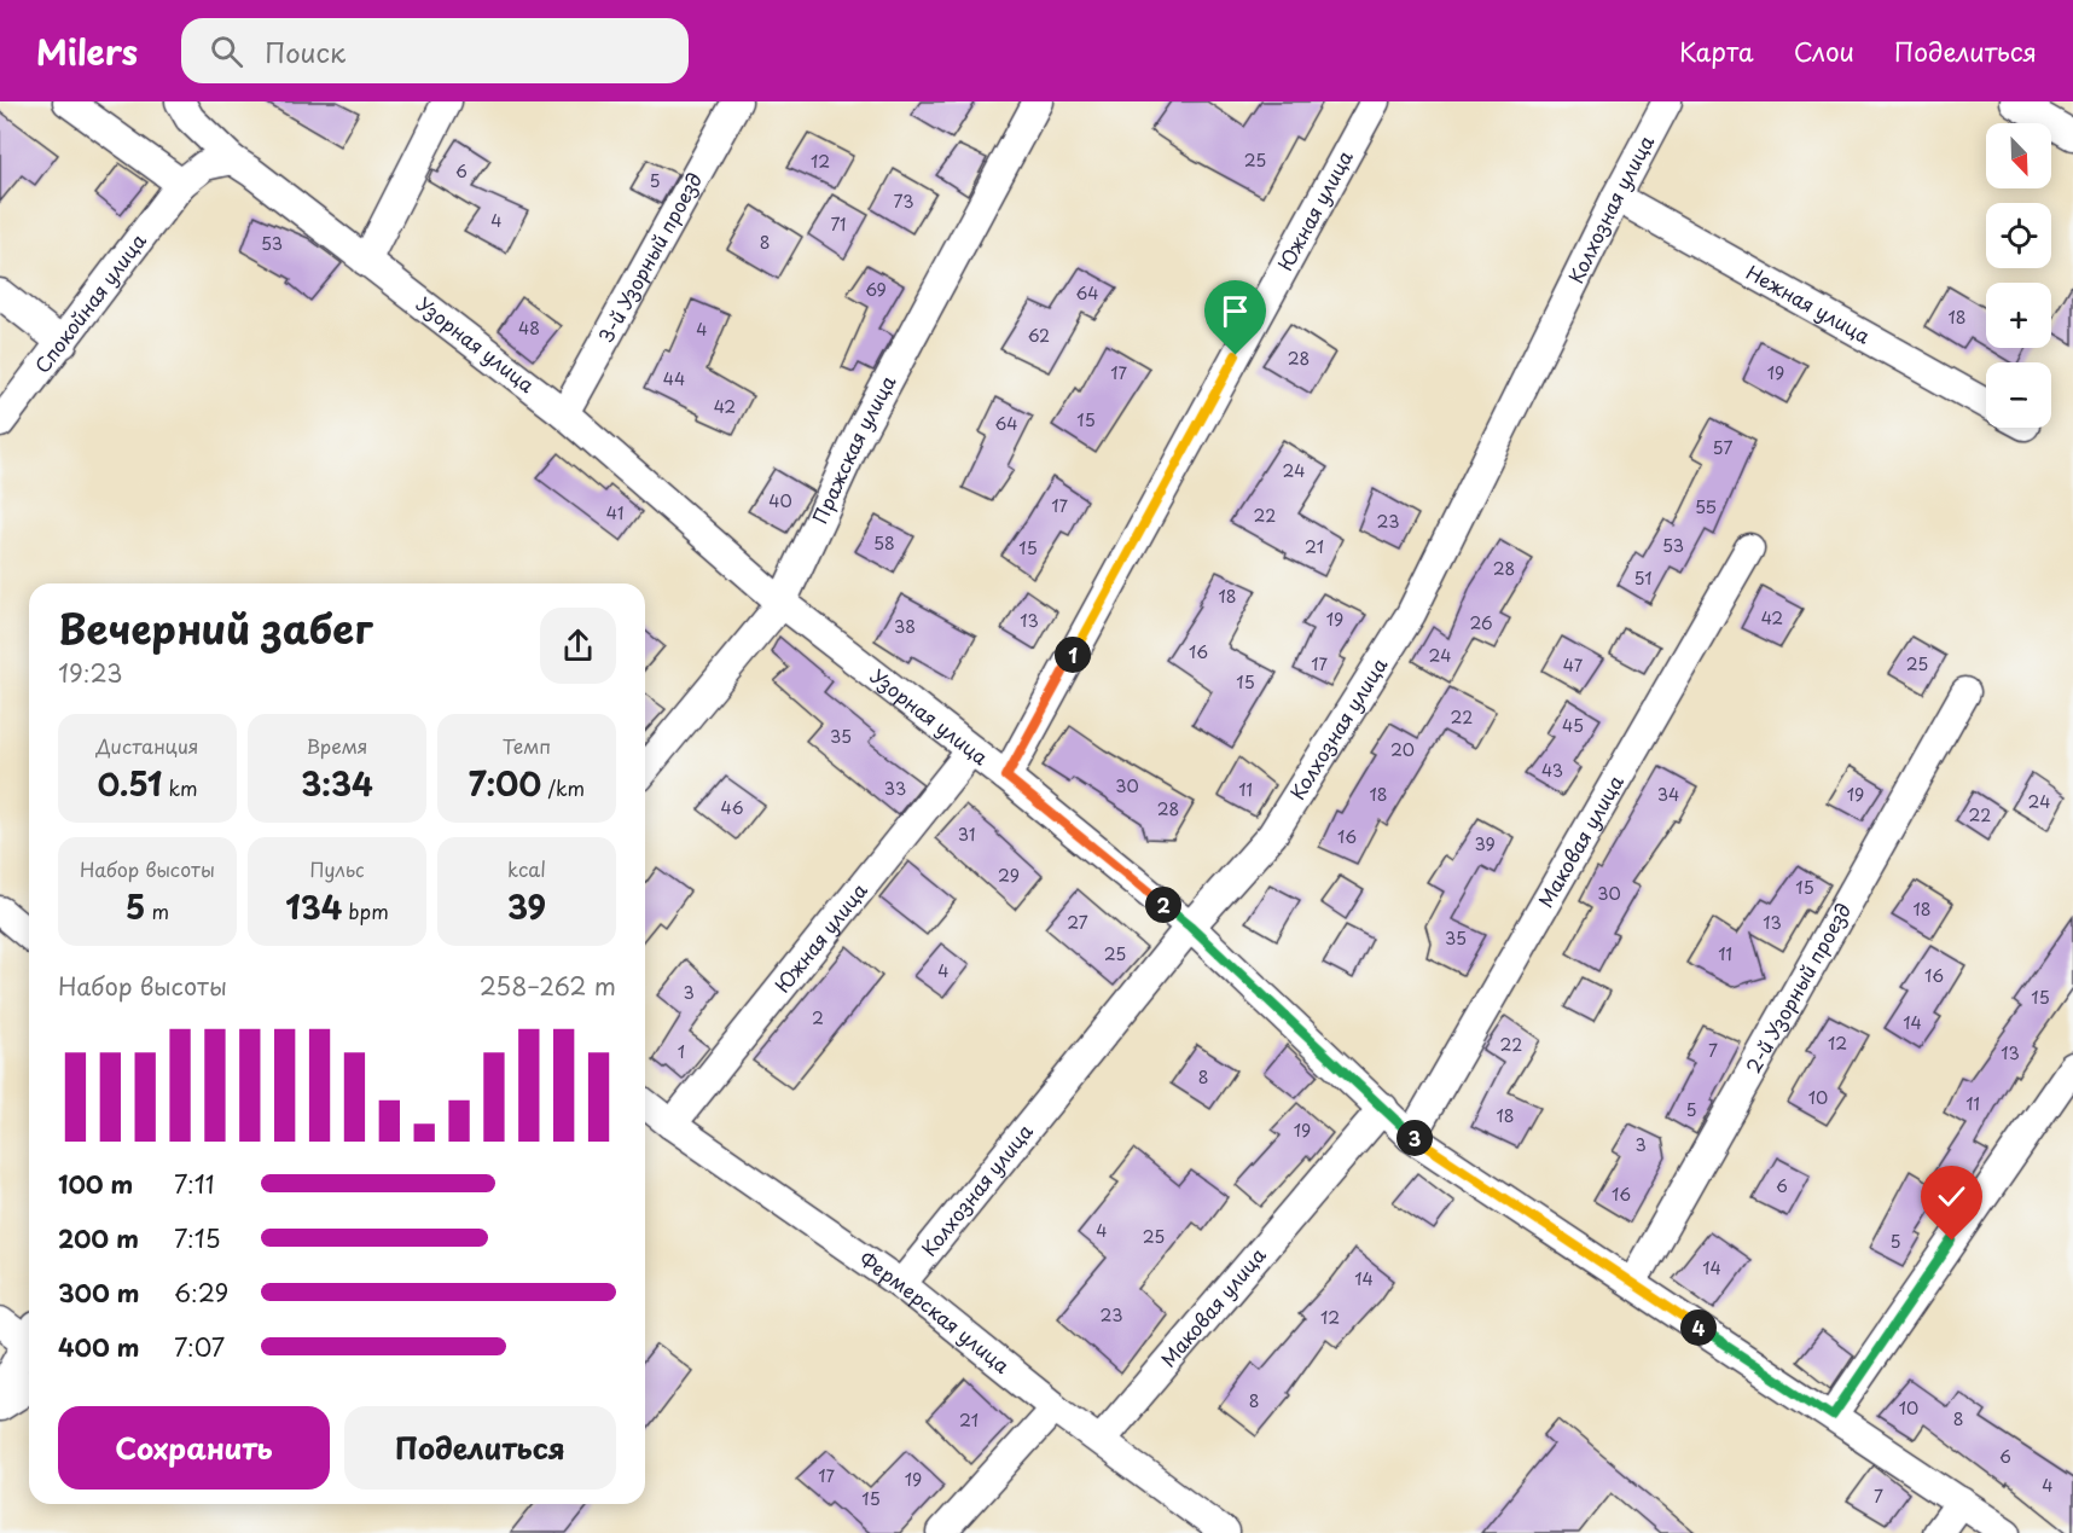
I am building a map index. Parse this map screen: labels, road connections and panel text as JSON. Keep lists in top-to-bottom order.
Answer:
{
  "streets": {
    "street": [
      "Колхозная улица",
      "Южная улица",
      "3-й Узорный проезд",
      "Нежная улица",
      "Спокойная улица",
      "Узорная улица",
      "Пражская улица",
      "Маковая улица",
      "2-й Узорный проезд",
      "Фермерская улица"
    ]
  },
  "crossings": [
    ["Колхозная улица", "Нежная улица"],
    ["Колхозная улица", "Узорная улица"],
    ["Колхозная улица", "Фермерская улица"],
    ["Южная улица", "Узорная улица"],
    ["Южная улица", "Фермерская улица"],
    ["3-й Узорный проезд", "Узорная улица"],
    ["Узорная улица", "Пражская улица"],
    ["Узорная улица", "Маковая улица"],
    ["Узорная улица", "2-й Узорный проезд"],
    ["Маковая улица", "Фермерская улица"]
  ],
  "house_numbers": [
    "25",
    "12",
    "6",
    "5",
    "73",
    "4",
    "71",
    "8",
    "53",
    "69",
    "64",
    "18",
    "48",
    "4",
    "62",
    "28",
    "17",
    "19",
    "44",
    "42",
    "15",
    "64",
    "57",
    "24",
    "40",
    "17",
    "55",
    "41",
    "22",
    "23",
    "58",
    "53",
    "21",
    "15",
    "28",
    "51",
    "18",
    "42",
    "19",
    "13",
    "26",
    "38",
    "16",
    "24",
    "17",
    "25",
    "47",
    "15",
    "22",
    "45",
    "35",
    "20",
    "43",
    "30",
    "33",
    "11",
    "18",
    "34",
    "19",
    "24",
    "46",
    "28",
    "22",
    "31",
    "16",
    "39",
    "29",
    "15",
    "30",
    "18",
    "27",
    "13",
    "35",
    "25",
    "11",
    "4",
    "16",
    "3",
    "15",
    "2",
    "14",
    "12",
    "22",
    "7",
    "1",
    "13",
    "8",
    "10",
    "11",
    "5",
    "18",
    "19",
    "3",
    "6",
    "16",
    "4",
    "25",
    "5",
    "14",
    "14",
    "23",
    "12",
    "8",
    "10",
    "8",
    "21",
    "6",
    "17",
    "19",
    "4",
    "7",
    "15"
  ],
  "north": "bottom right",
  "page": {
    "header": "Milers",
    "search": "Поиск",
    "nav": ["Карта", "Слои", "Поделиться"],
    "map_buttons": ["+", "−"],
    "heading": ["Вечерний забег", "19:23"],
    "pins": [
      "1",
      "2",
      "3",
      "4"
    ],
    "stats": [
      ["Дистанция", "0.51 km"],
      ["Время", "3:34"],
      ["Темп", "7:00 /km"],
      ["Набор высоты", "5 m"],
      ["Пульс", "134 bpm"],
      ["kcal", "39"]
    ],
    "chart": ["Набор высоты", "258–262 m"],
    "list": [
      {
        "name": "100 m",
        "note": "7:11"
      },
      {
        "name": "200 m",
        "note": "7:15"
      },
      {
        "name": "300 m",
        "note": "6:29"
      },
      {
        "name": "400 m",
        "note": "7:07"
      }
    ],
    "buttons": ["Сохранить", "Поделиться"]
  }
}
